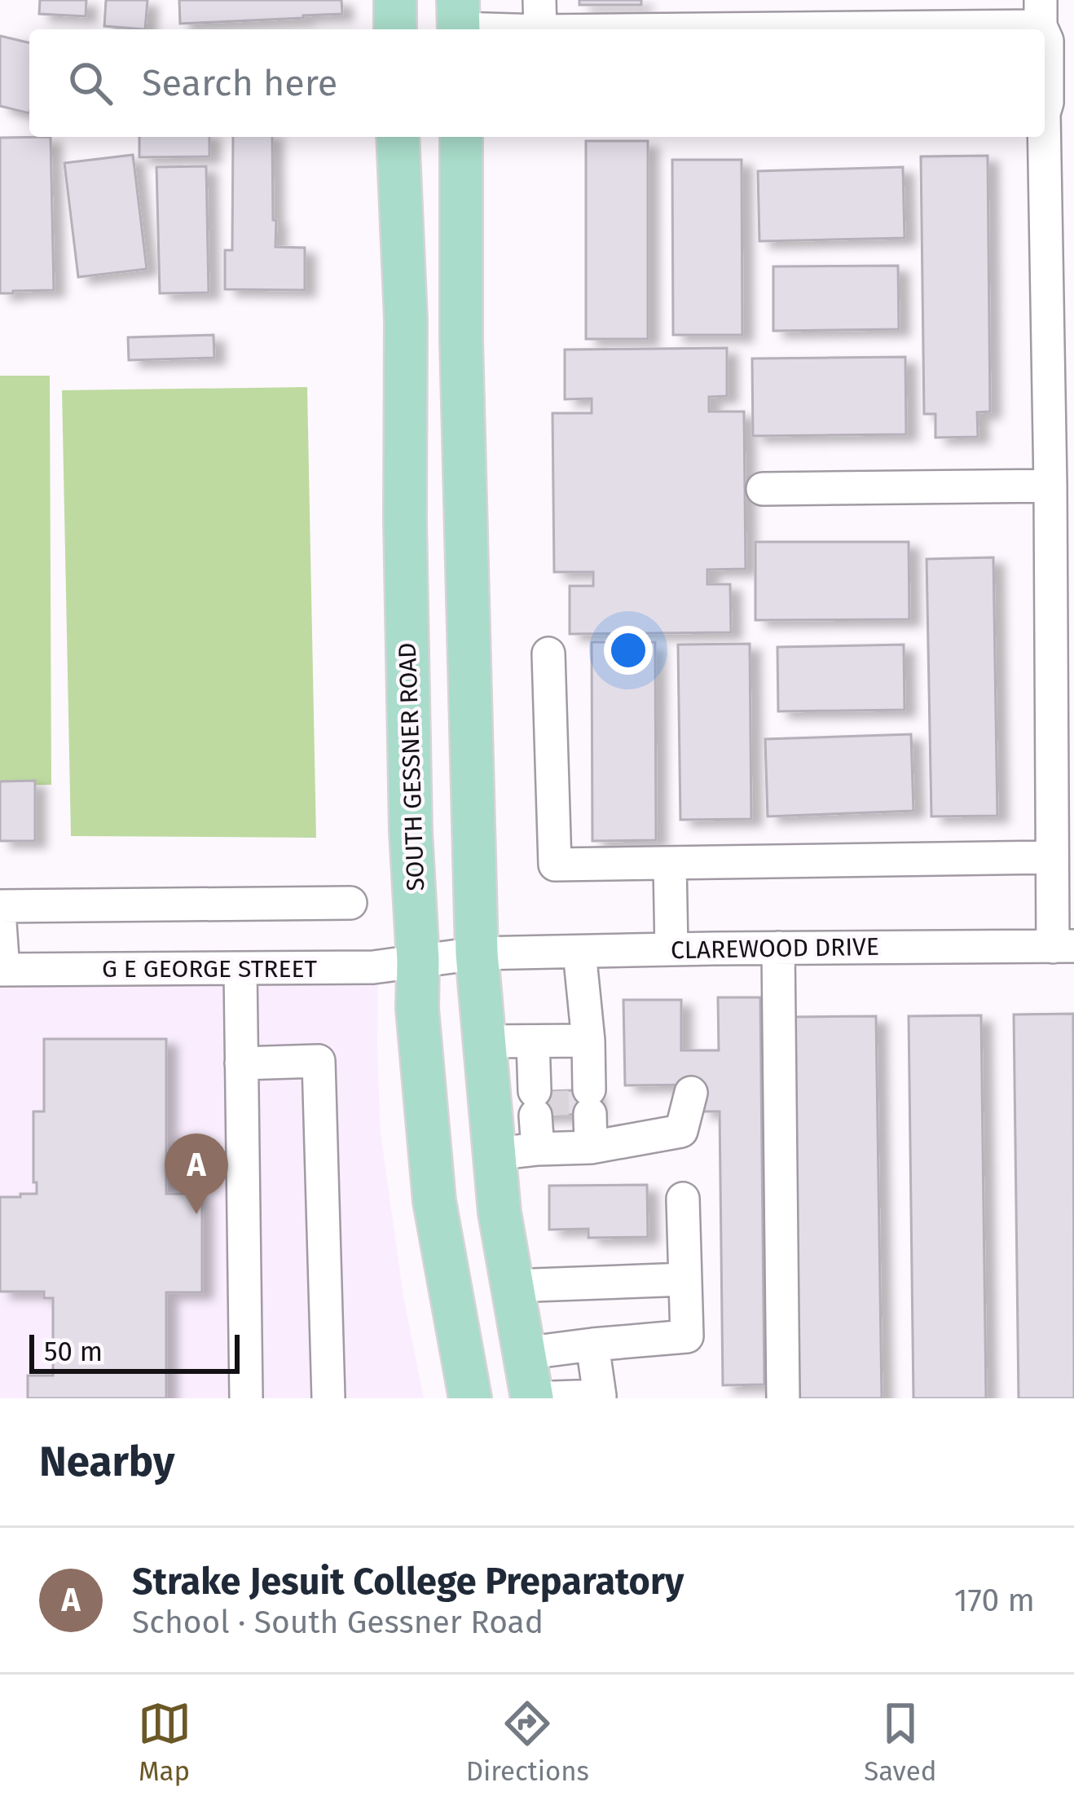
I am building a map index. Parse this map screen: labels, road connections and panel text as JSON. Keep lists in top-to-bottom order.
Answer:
{
  "streets": {
    "main road": ["SOUTH GESSNER ROAD"],
    "street": ["CLAREWOOD DRIVE", "G E GEORGE STREET"]
  },
  "crossings": [
    ["SOUTH GESSNER ROAD", "G E GEORGE STREET"],
    ["CLAREWOOD DRIVE", "G E GEORGE STREET"]
  ],
  "scale_bar": "50 m",
  "page": {
    "search": "Search here",
    "pins": "A",
    "scale": "50 m",
    "heading": "Nearby",
    "list": [
      {
        "mark": "A",
        "name": "Strake Jesuit College Preparatory",
        "note": "School · South Gessner Road",
        "value": "170 m"
      }
    ],
    "nav": ["Map", "Directions", "Saved"]
  }
}
